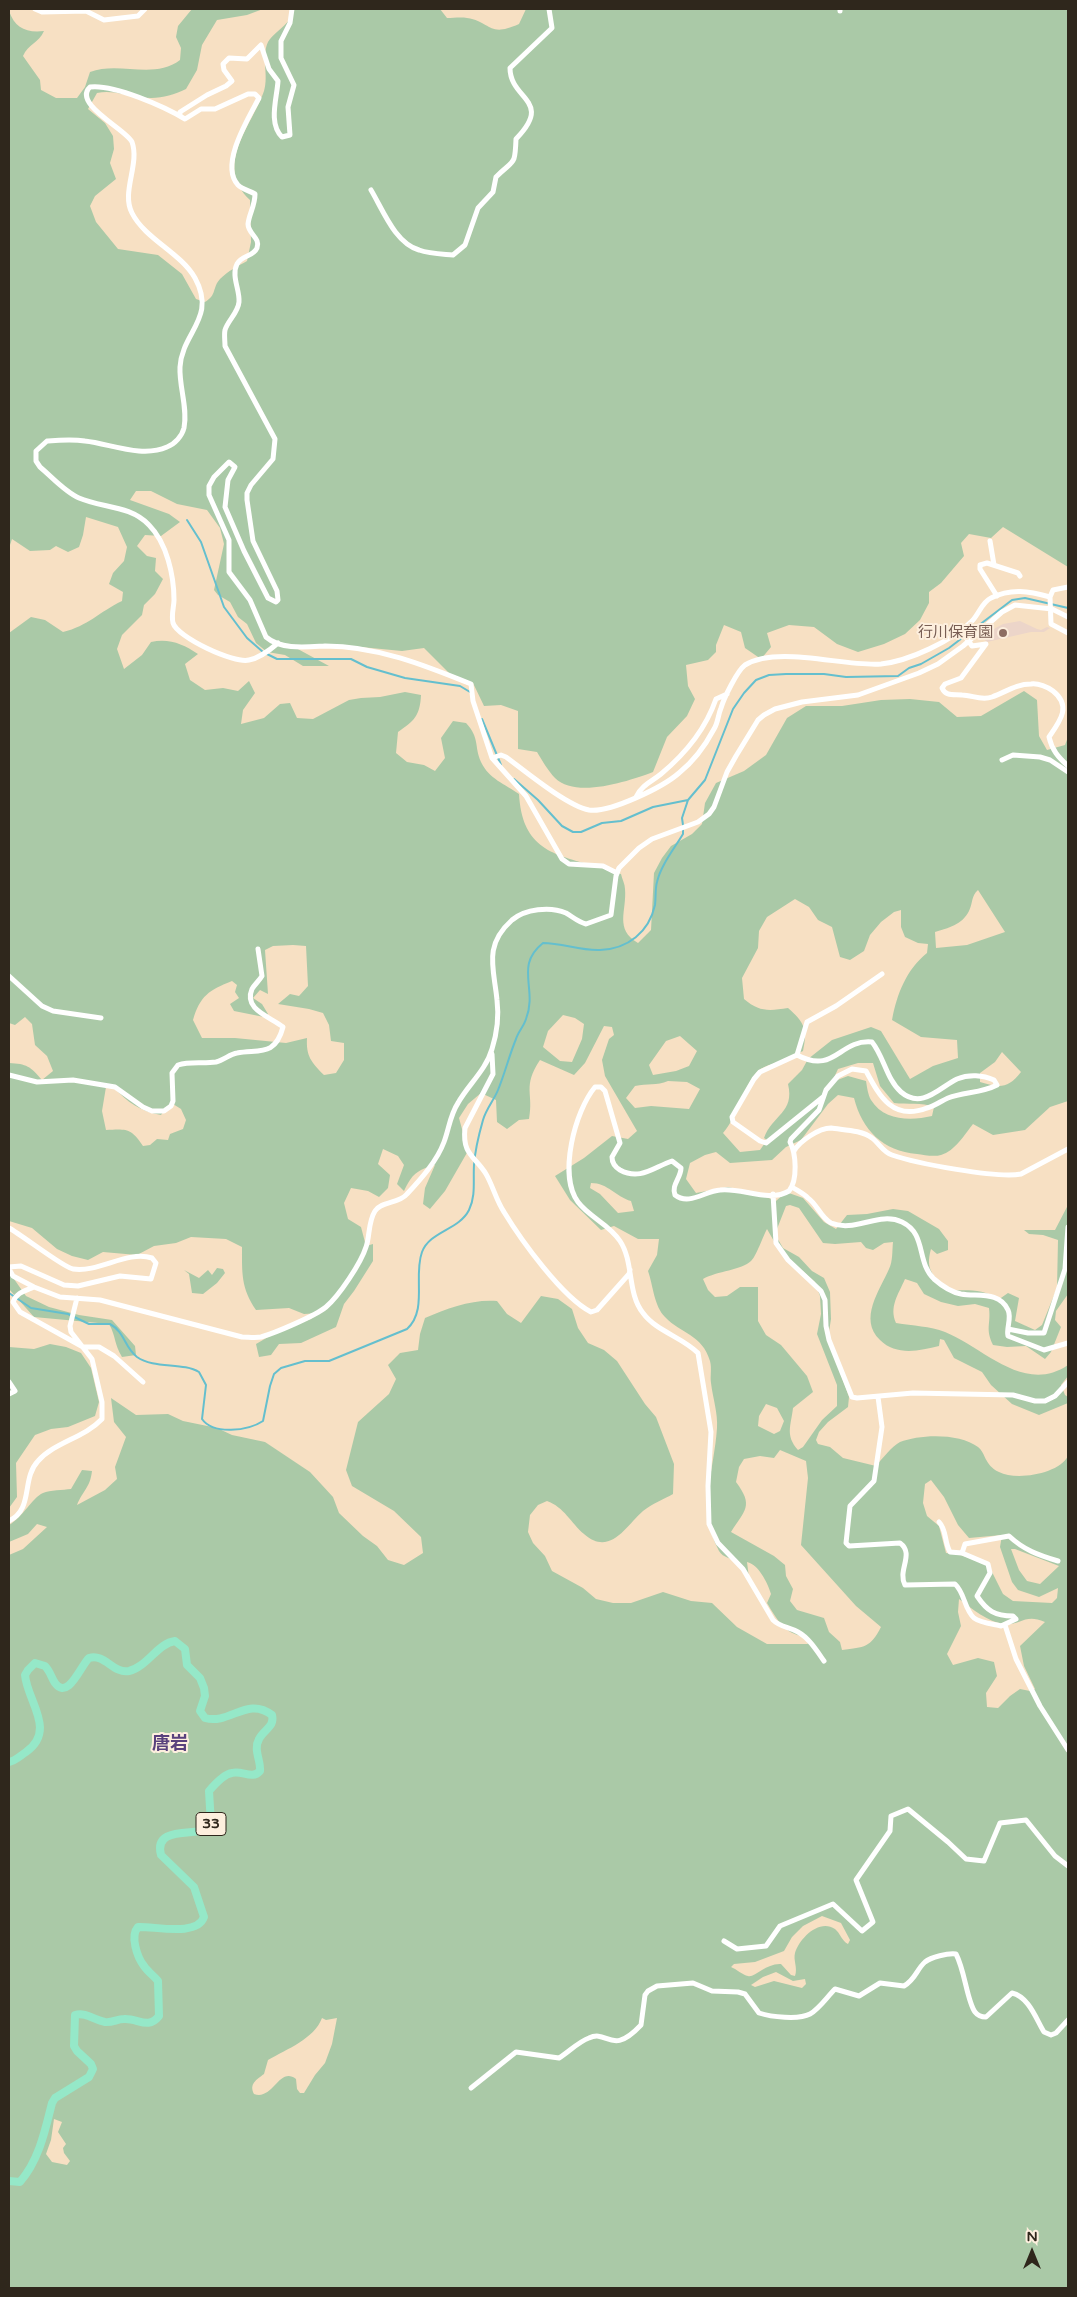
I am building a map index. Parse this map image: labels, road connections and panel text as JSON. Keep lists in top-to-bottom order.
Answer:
{
  "streets": {
    "main road": ["33"]
  },
  "districts": ["唐岩"],
  "places": ["行川保育園"],
  "north": "top"
}
